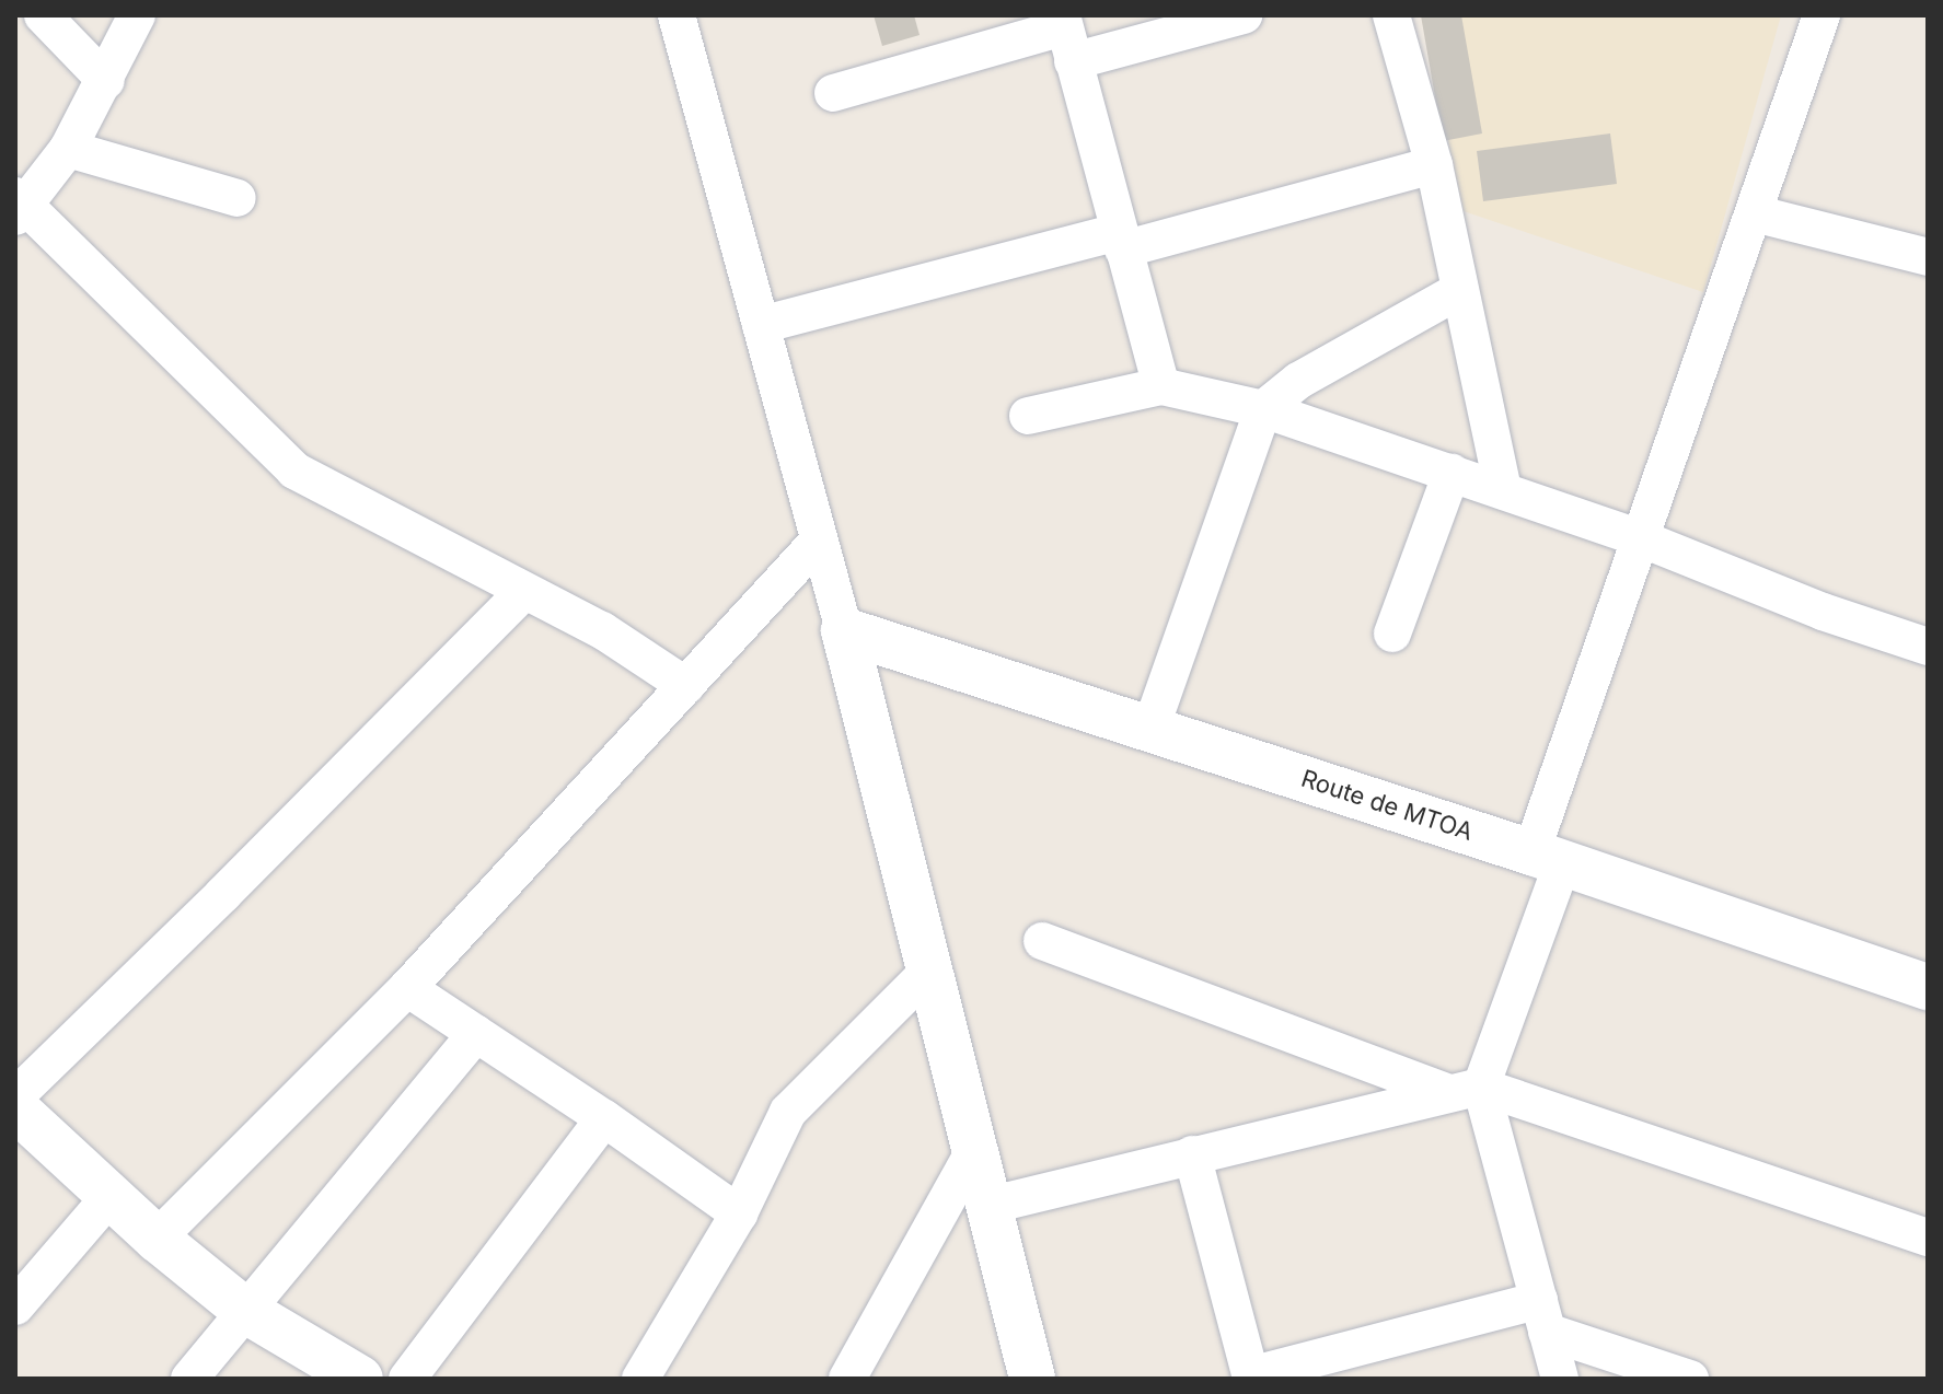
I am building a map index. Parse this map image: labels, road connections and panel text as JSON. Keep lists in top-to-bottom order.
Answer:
{
  "streets": {
    "street": ["Route de MTOA"]
  }
}
